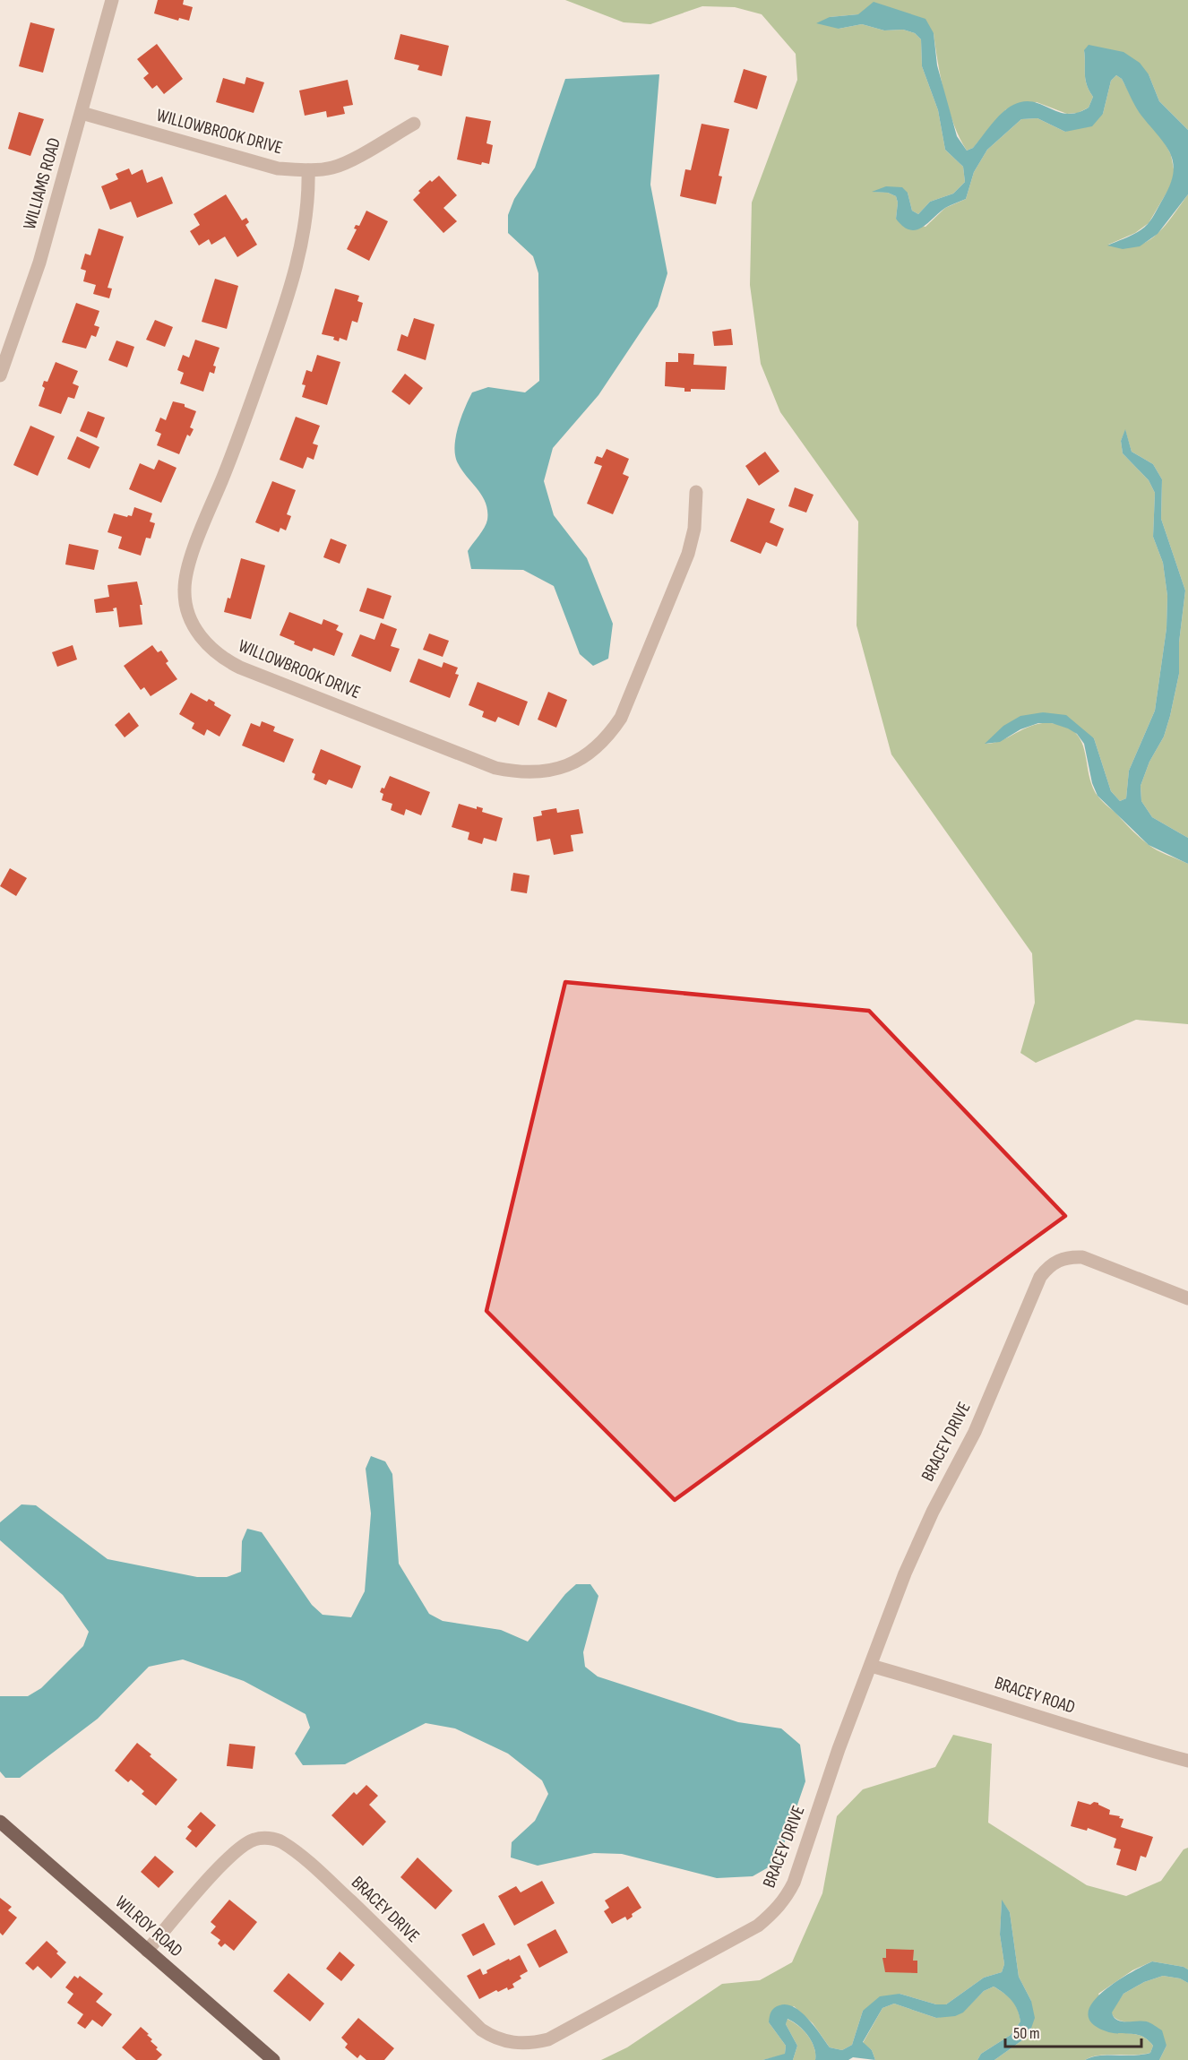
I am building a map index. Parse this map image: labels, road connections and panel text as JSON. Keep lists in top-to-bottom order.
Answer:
{
  "streets": {
    "main road": ["WILROY ROAD"],
    "street": [
      "WILLOWBROOK DRIVE",
      "WILLIAMS ROAD",
      "BRACEY DRIVE",
      "BRACEY ROAD"
    ]
  },
  "crossings": [
    ["WILLOWBROOK DRIVE", "WILLIAMS ROAD"],
    ["BRACEY DRIVE", "BRACEY ROAD"],
    ["BRACEY DRIVE", "WILROY ROAD"]
  ],
  "scale_bar": "50 m"
}
